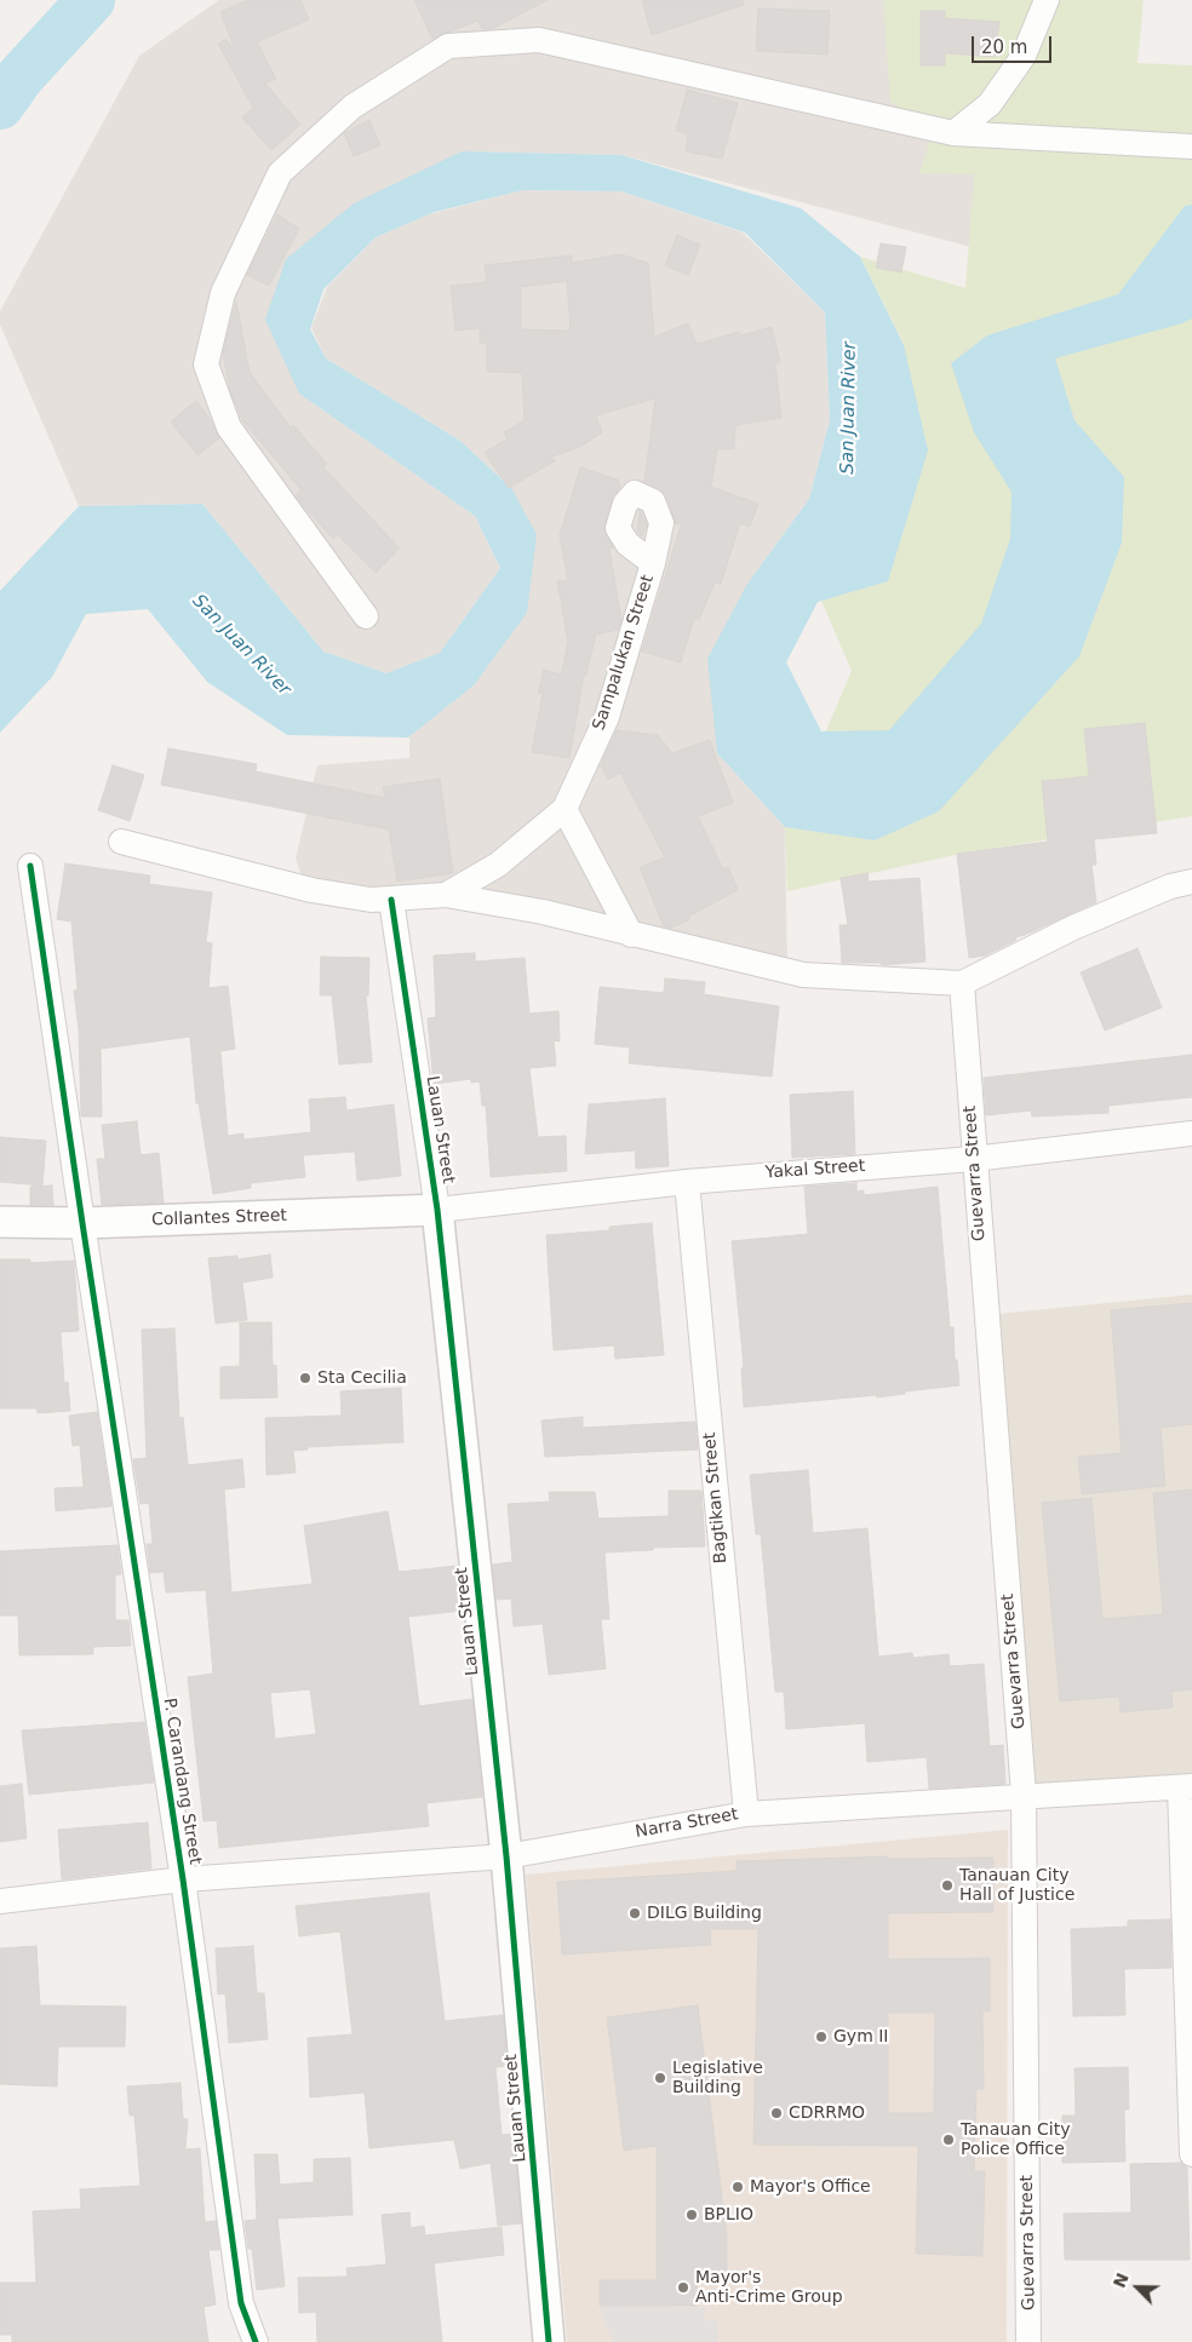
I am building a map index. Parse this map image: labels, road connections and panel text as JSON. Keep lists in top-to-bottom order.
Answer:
{
  "streets": {
    "street": [
      "Sampalukan Street",
      "Lauan Street",
      "Yakal Street",
      "Guevarra Street",
      "Collantes Street",
      "Bagtikan Street",
      "P. Carandang Street",
      "Narra Street"
    ]
  },
  "crossings": [
    ["Lauan Street", "Yakal Street"],
    ["Lauan Street", "Collantes Street"],
    ["Lauan Street", "Narra Street"],
    ["Yakal Street", "Guevarra Street"],
    ["Yakal Street", "Collantes Street"],
    ["Yakal Street", "Bagtikan Street"],
    ["Guevarra Street", "Narra Street"],
    ["Collantes Street", "P. Carandang Street"],
    ["Bagtikan Street", "Narra Street"],
    ["P. Carandang Street", "Narra Street"]
  ],
  "water": ["San Juan River"],
  "places": [
    "Sta Cecilia",
    "Tanauan City Hall of Justice",
    "DILG Building",
    "Gym II",
    "Legislative Building",
    "CDRRMO",
    "Tanauan City Police Office",
    "Mayor's Office",
    "BPLIO",
    "Mayor's Anti-Crime Group"
  ],
  "scale_bar": "20 m",
  "north": "top left"
}
